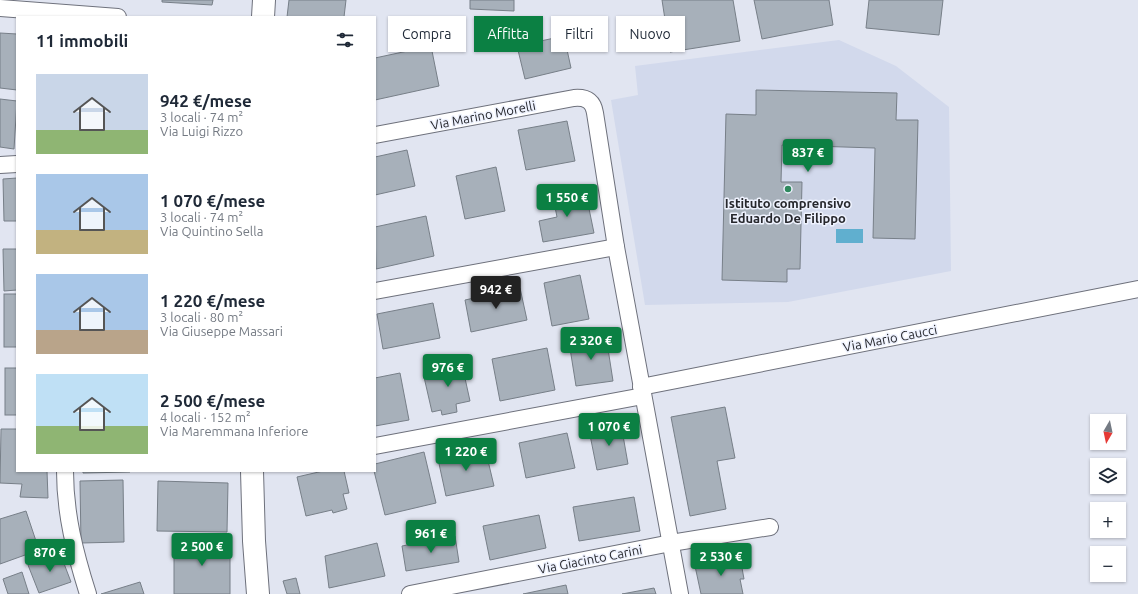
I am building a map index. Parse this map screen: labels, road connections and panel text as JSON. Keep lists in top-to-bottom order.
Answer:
{
  "streets": {
    "street": ["Via Marino Morelli", "Via Mario Caucci", "Via Giacinto Carini"]
  },
  "places": ["Istituto comprensivo Eduardo De Filippo"],
  "north": "bottom",
  "page": {
    "chip": [
      "Compra",
      "Affitta",
      "Filtri",
      "Nuovo"
    ],
    "heading": "11 immobili",
    "list": [
      {
        "name": "942 €/mese",
        "note": "3 locali · 74 m² · Via Luigi Rizzo"
      },
      {
        "name": "1 070 €/mese",
        "note": "3 locali · 74 m² · Via Quintino Sella"
      },
      {
        "name": "1 220 €/mese",
        "note": "3 locali · 80 m² · Via Giuseppe Massari"
      },
      {
        "name": "2 500 €/mese",
        "note": "4 locali · 152 m² · Via Maremmana Inferiore"
      }
    ],
    "price": [
      "837 €",
      "1 550 €",
      "942 €",
      "2 320 €",
      "976 €",
      "1 070 €",
      "1 220 €",
      "961 €",
      "2 500 €",
      "870 €",
      "2 530 €"
    ],
    "map_buttons": ["+", "−"]
  }
}
